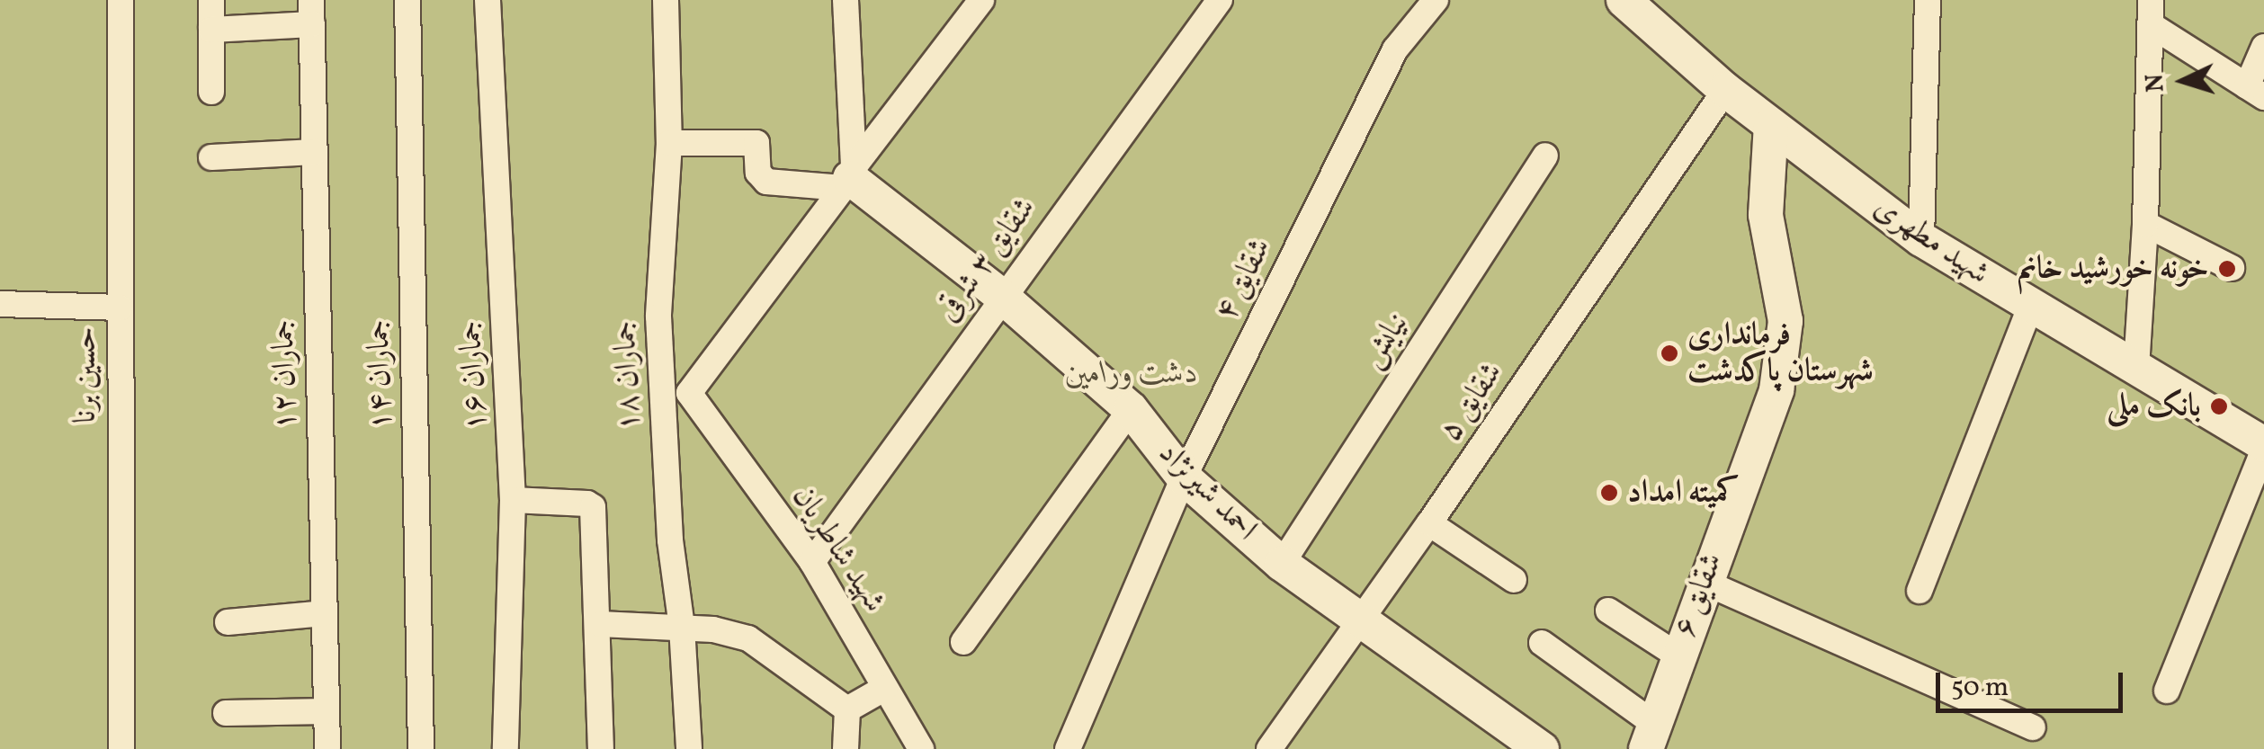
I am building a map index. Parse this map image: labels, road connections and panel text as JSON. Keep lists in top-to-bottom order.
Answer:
{
  "streets": {
    "main road": ["شهید مطهری", "احمد شیرنژاد", "شقایق ۶"],
    "street": [
      "شقایق ۳ شرقی",
      "شقایق ۴",
      "نیایش",
      "حسین برنا",
      "جماران ۱۲",
      "جماران ۱۴",
      "جماران ۱۶",
      "جماران ۱۸",
      "شقایق ۵",
      "شهید شاطریان"
    ]
  },
  "crossings": [
    ["شهید مطهری", "شقایق ۵"],
    ["شهید مطهری", "شقایق ۶"],
    ["شقایق ۳ شرقی", "احمد شیرنژاد"],
    ["شقایق ۳ شرقی", "شهید شاطریان"],
    ["شقایق ۴", "احمد شیرنژاد"],
    ["نیایش", "احمد شیرنژاد"],
    ["شقایق ۵", "احمد شیرنژاد"]
  ],
  "parks": ["دشت ورامین"],
  "places": [
    "خونه خورشید خانم",
    "فرمانداری شهرستان پاکدشت",
    "بانک ملی",
    "کمیته امداد"
  ],
  "scale_bar": "50 m",
  "north": "left"
}
